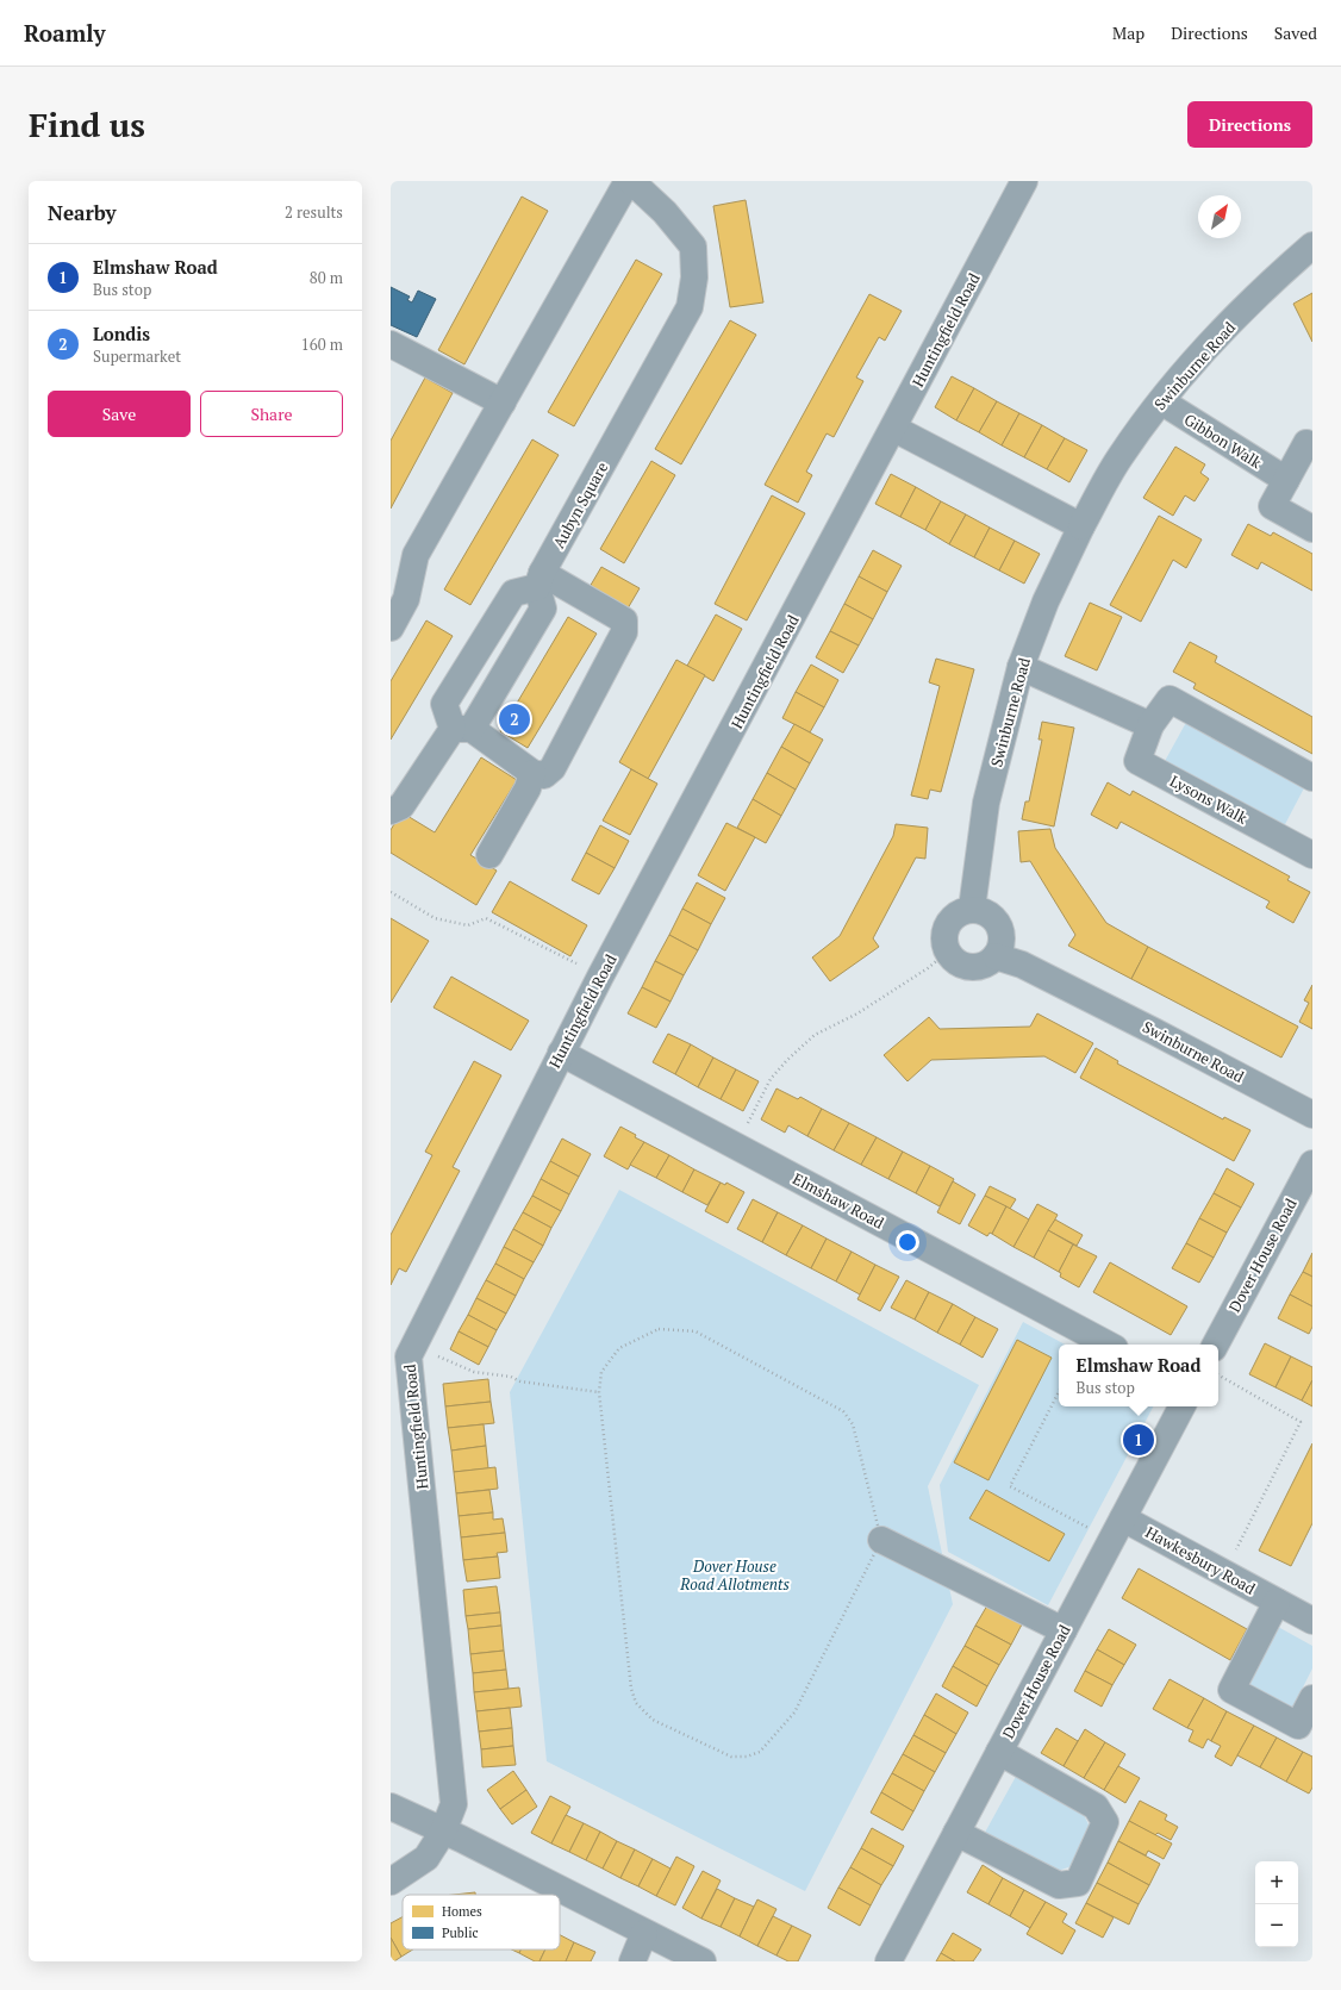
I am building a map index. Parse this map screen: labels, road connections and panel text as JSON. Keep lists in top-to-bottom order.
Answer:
{
  "streets": {
    "street": [
      "Huntingfield Road",
      "Swinburne Road",
      "Gibbon Walk",
      "Aubyn Square",
      "Lysons Walk",
      "Elmshaw Road",
      "Dover House Road",
      "Hawkesbury Road"
    ]
  },
  "crossings": [
    ["Huntingfield Road", "Elmshaw Road"],
    ["Swinburne Road", "Gibbon Walk"],
    ["Dover House Road", "Hawkesbury Road"]
  ],
  "parks": ["Dover House Road Allotments"],
  "legend": ["Homes", "Public"],
  "north": "top right",
  "page": {
    "header": "Roamly",
    "nav": ["Map", "Directions", "Saved"],
    "buttons": [
      "Directions",
      ["Save", "Share"]
    ],
    "title": "Find us",
    "heading": ["Nearby", "2 results"],
    "list": [
      {
        "mark": "1",
        "name": "Elmshaw Road",
        "note": "Bus stop",
        "value": "80 m"
      },
      {
        "mark": "2",
        "name": "Londis",
        "note": "Supermarket",
        "value": "160 m"
      }
    ],
    "pins": ["2", "1"],
    "popup": ["Elmshaw Road", "Bus stop"],
    "map_buttons": ["+", "−"]
  }
}
